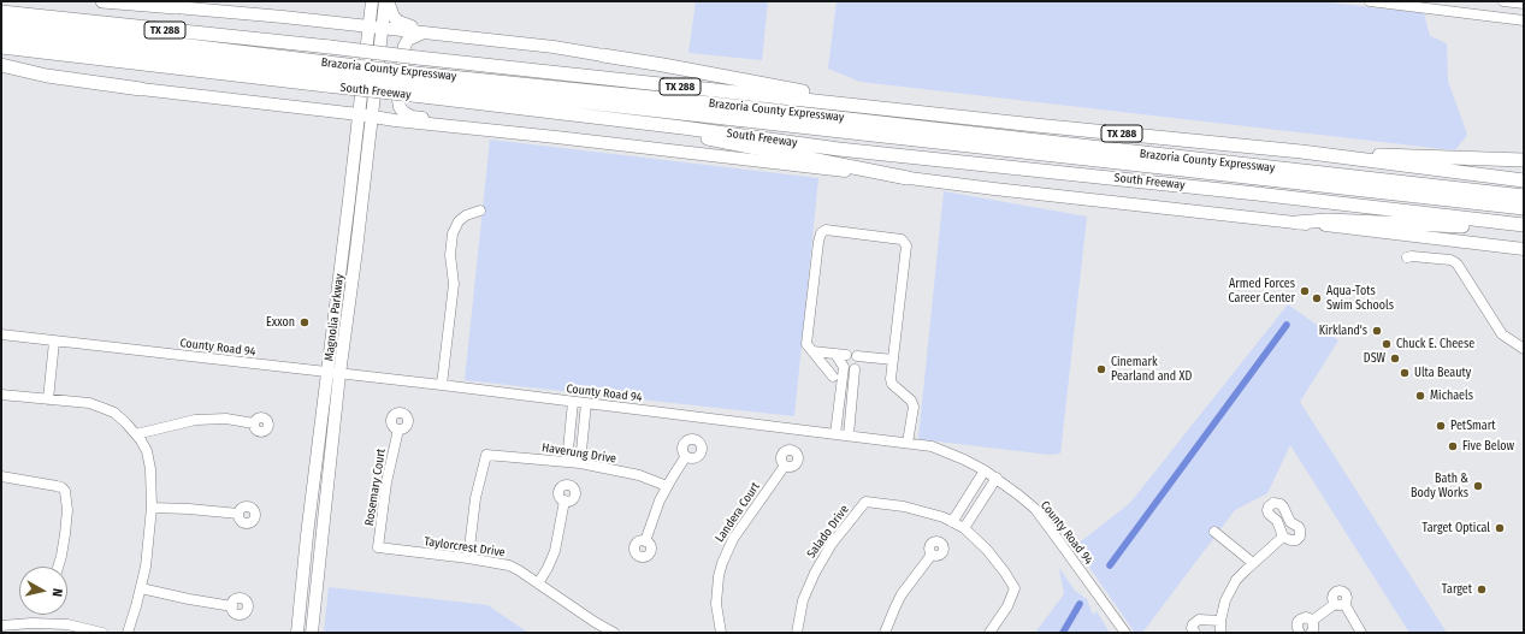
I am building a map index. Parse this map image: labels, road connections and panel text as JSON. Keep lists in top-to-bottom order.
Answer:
{
  "streets": {
    "highway": ["TX 288", "Brazoria County Expressway", "South Freeway"],
    "main road": ["Magnolia Parkway"],
    "street": [
      "County Road 94",
      "Haverung Drive",
      "Rosemary Court",
      "Landera Court",
      "Salado Drive",
      "Taylorcrest Drive"
    ]
  },
  "crossings": [
    ["Brazoria County Expressway", "South Freeway"],
    ["Magnolia Parkway", "County Road 94"],
    ["Haverung Drive", "Taylorcrest Drive"],
    ["Rosemary Court", "Taylorcrest Drive"]
  ],
  "places": [
    "Armed Forces Career Center",
    "Aqua-Tots Swim Schools",
    "Exxon",
    "Kirkland's",
    "Chuck E. Cheese",
    "DSW",
    "Cinemark Pearland and XD",
    "Ulta Beauty",
    "Michaels",
    "PetSmart",
    "Five Below",
    "Bath & Body Works",
    "Target Optical",
    "Target"
  ],
  "north": "right"
}
